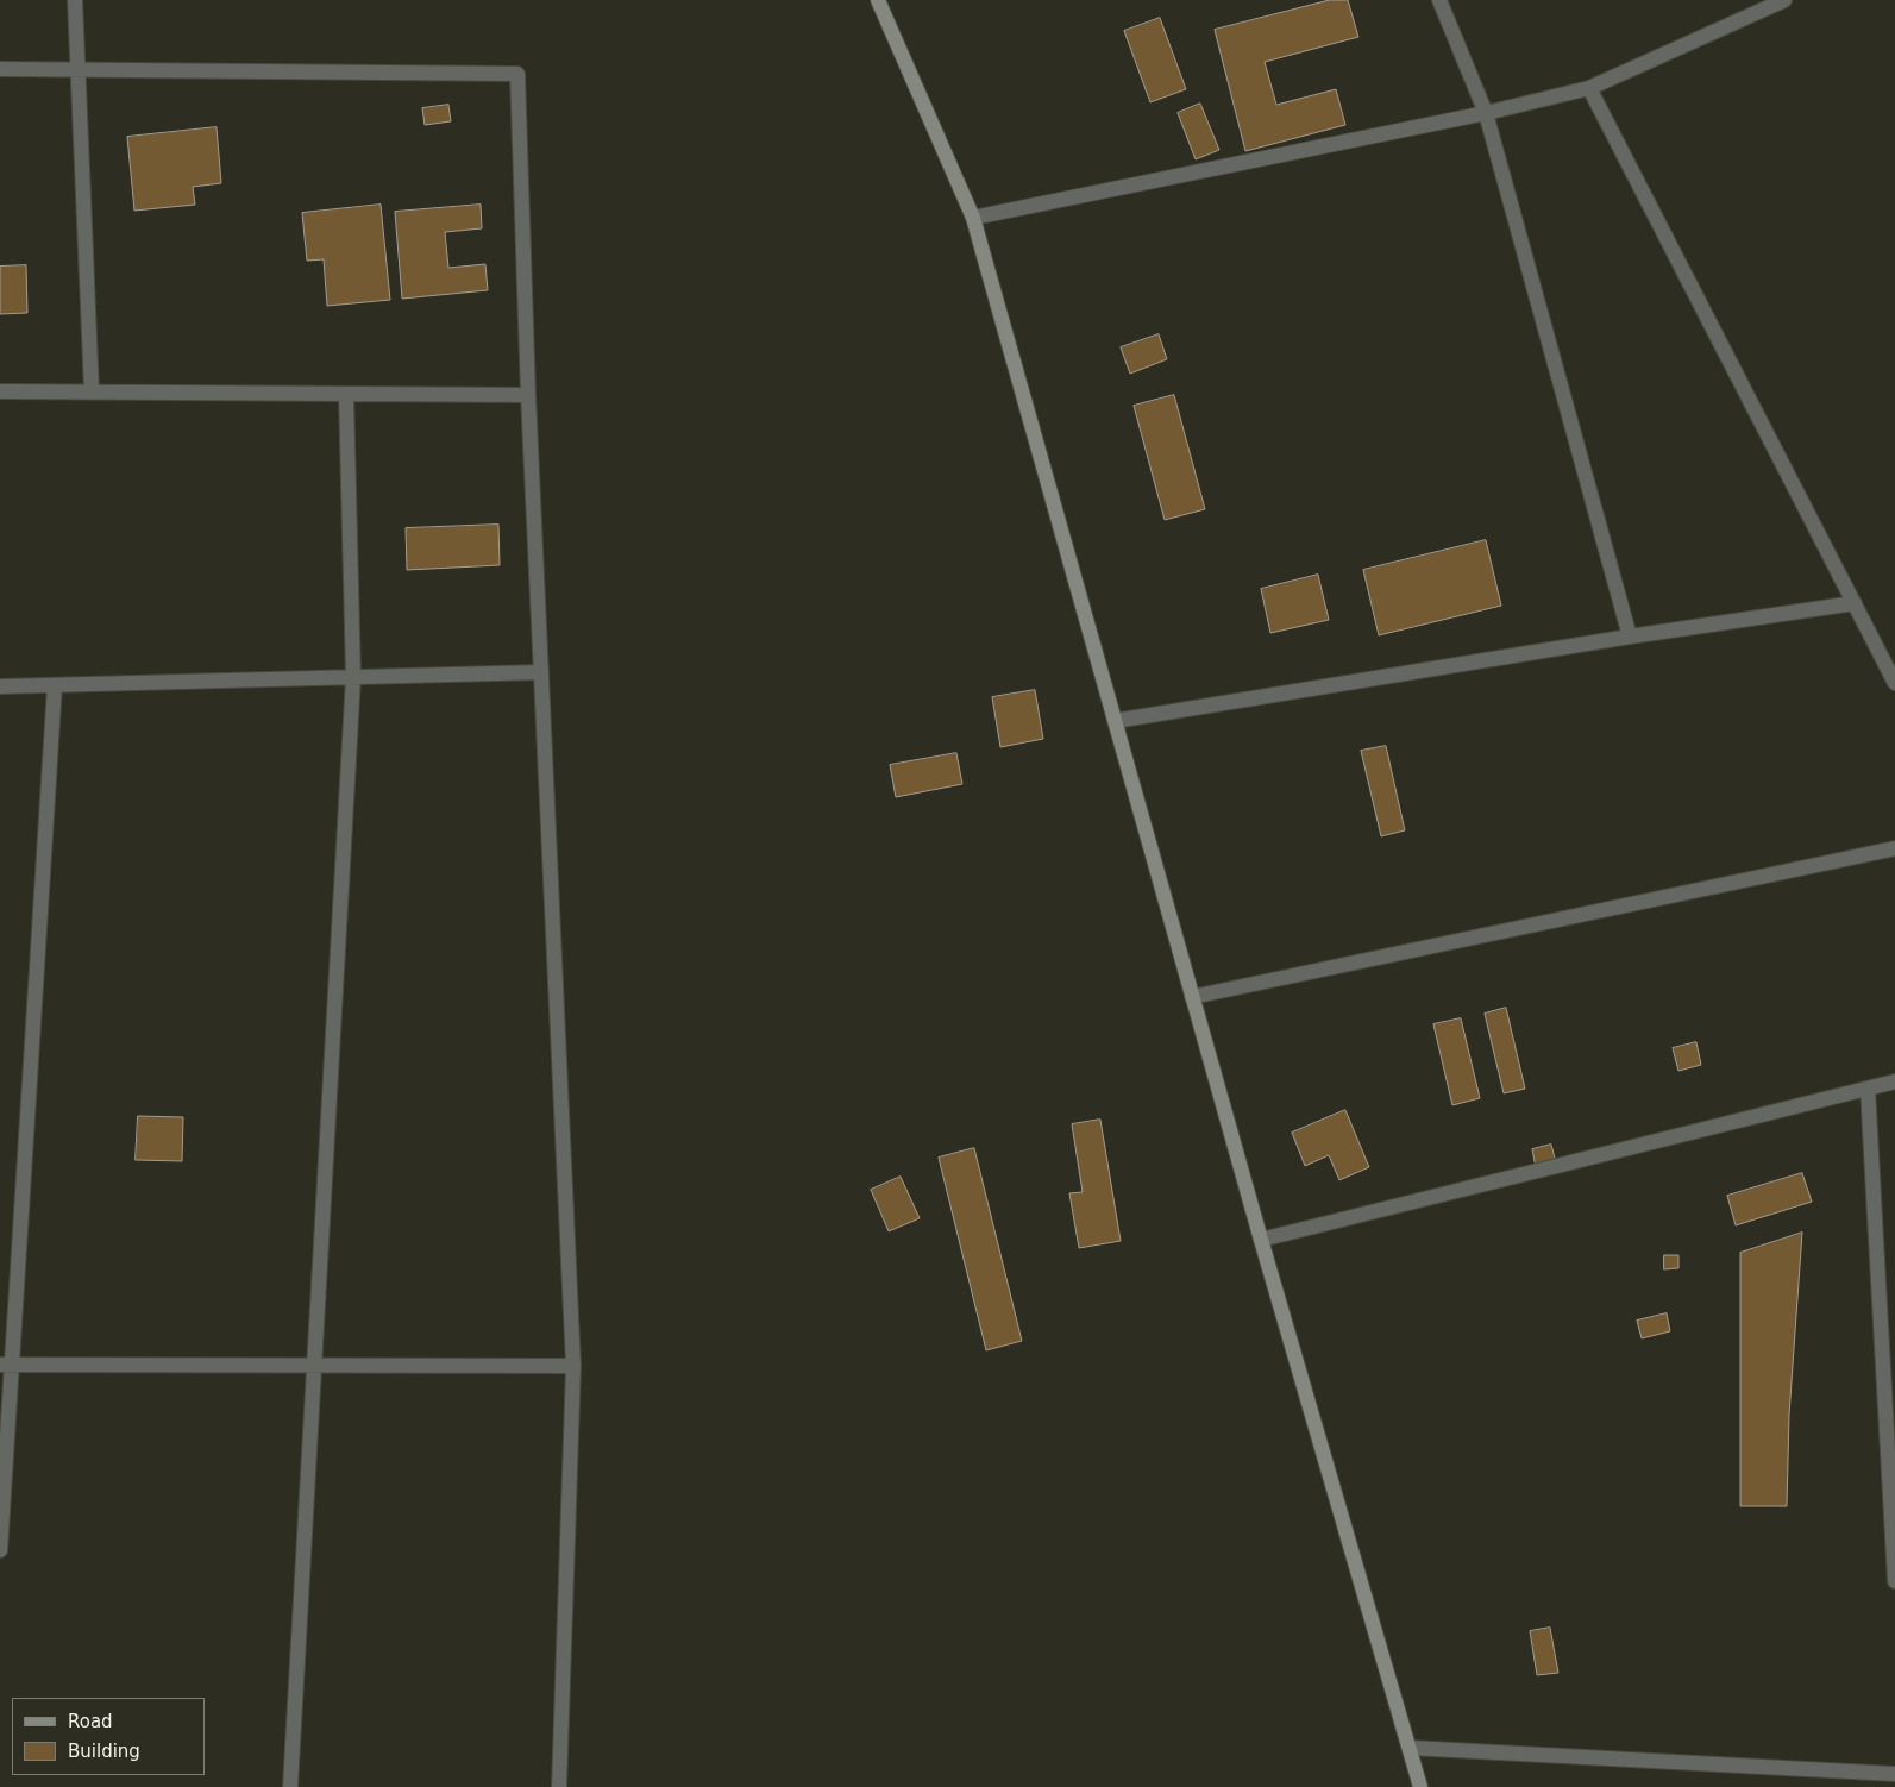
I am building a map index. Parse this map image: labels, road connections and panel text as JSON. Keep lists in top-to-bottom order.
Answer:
{
  "legend": ["Road", "Building"]
}
